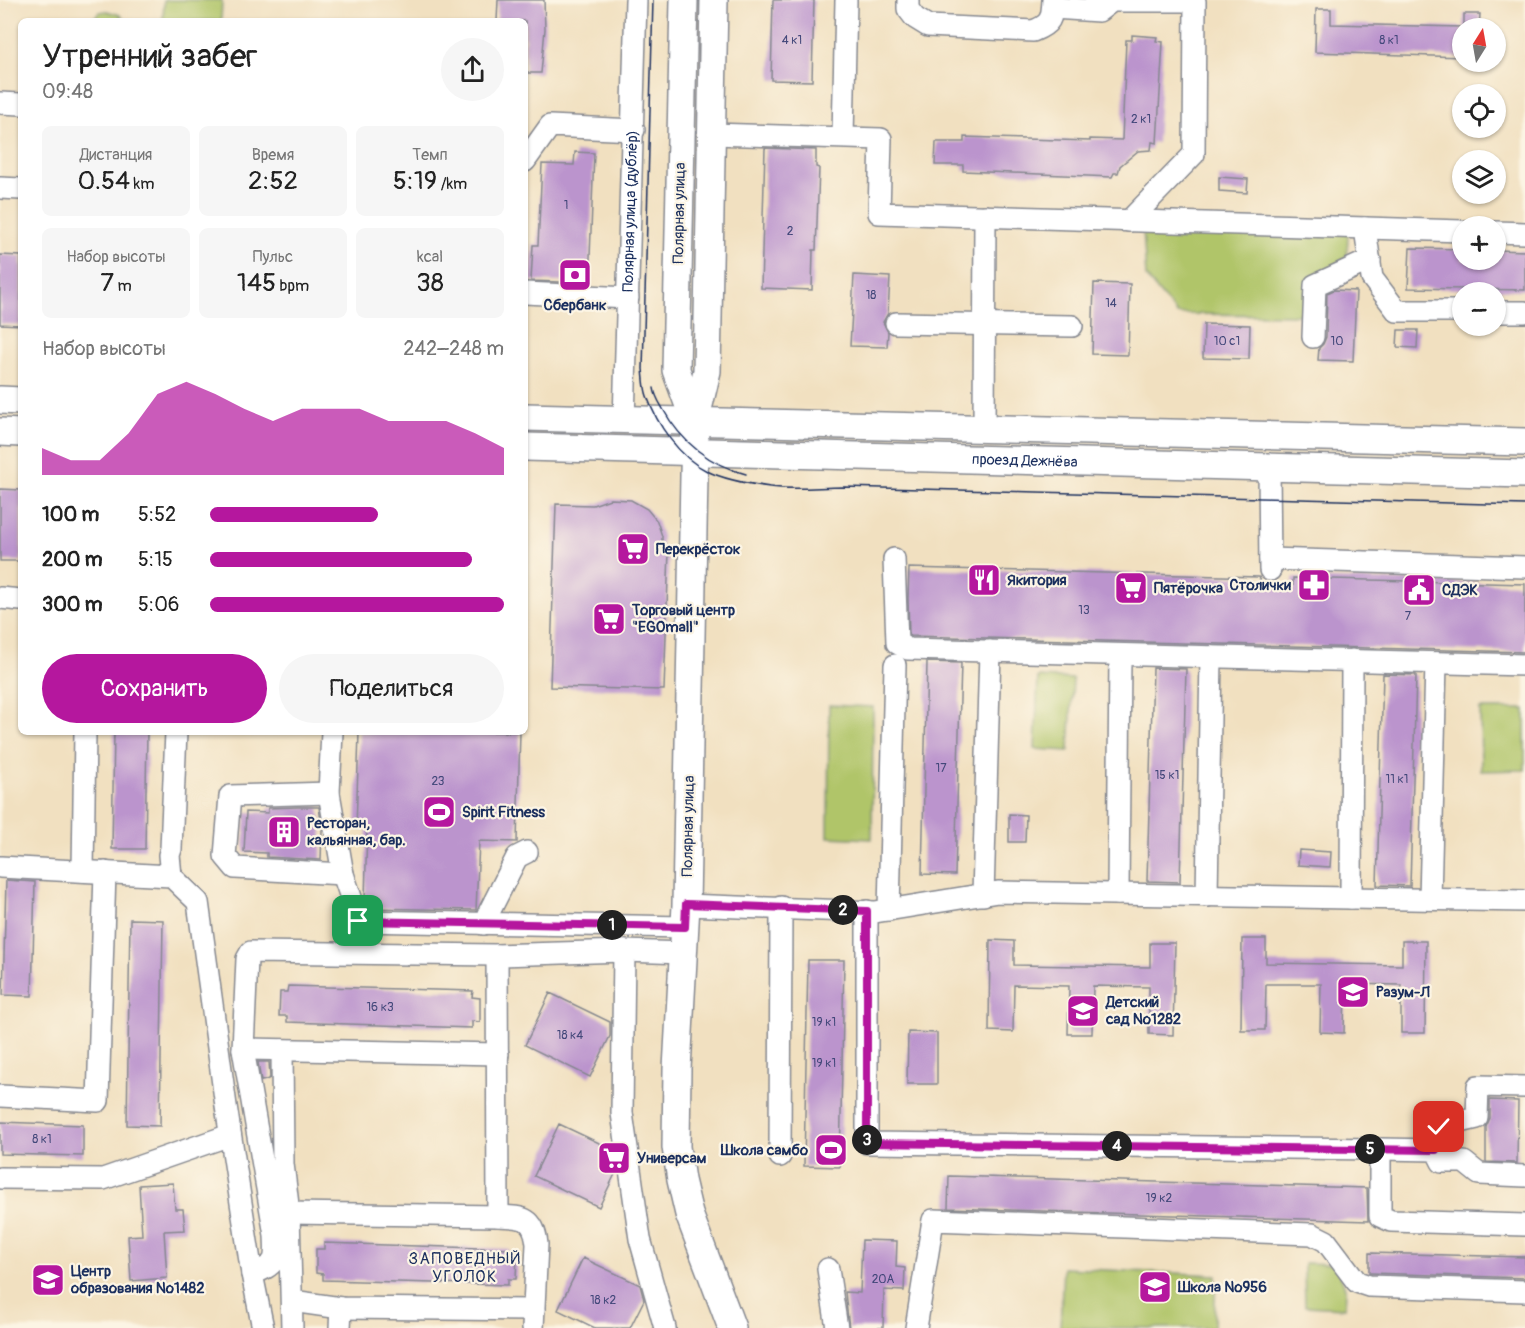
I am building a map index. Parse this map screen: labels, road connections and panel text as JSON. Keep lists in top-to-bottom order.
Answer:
{
  "streets": {
    "main road": ["Полярная улица", "проезд Дежнёва"],
    "street": ["Полярная улица (дублёр)"]
  },
  "crossings": [
    ["Полярная улица (дублёр)", "проезд Дежнёва"],
    ["Полярная улица", "проезд Дежнёва"]
  ],
  "districts": ["ЗАПОВЕДНЫЙ УГОЛОК"],
  "places": {
    "bank": ["Сбербанк"],
    "supermarket": [
      "Перекрёсток",
      "Пятёрочка",
      "Торговый центр \"EGOmall\"",
      "Универсам"
    ],
    "restaurant": ["Якитория"],
    "pharmacy": ["Столички"],
    "public building": ["СДЭК"],
    "sports": ["Spirit Fitness", "Школа самбо"],
    "building": ["Ресторан, кальянная, бар."],
    "school or university": [
      "Разум-Л",
      "Детский сад №1282",
      "Центр образования №1482",
      "Школа №956"
    ]
  },
  "house_numbers": [
    "4 к1",
    "8 к1",
    "2 к1",
    "1",
    "2",
    "18",
    "14",
    "10 с1",
    "10",
    "13",
    "7",
    "17",
    "15 к1",
    "11 к1",
    "23",
    "16 к3",
    "19 к1",
    "18 к4",
    "19 к1",
    "8 к1",
    "19 к2",
    "20А",
    "18 к2"
  ],
  "north": "top",
  "page": {
    "map_buttons": ["+", "−"],
    "heading": ["Утренний забег", "09:48"],
    "stats": [
      ["Дистанция", "0.54 km"],
      ["Время", "2:52"],
      ["Темп", "5:19 /km"],
      ["Набор высоты", "7 m"],
      ["Пульс", "145 bpm"],
      ["kcal", "38"]
    ],
    "chart": ["Набор высоты", "242–248 m"],
    "list": [
      {
        "name": "100 m",
        "note": "5:52"
      },
      {
        "name": "200 m",
        "note": "5:15"
      },
      {
        "name": "300 m",
        "note": "5:06"
      }
    ],
    "buttons": ["Сохранить", "Поделиться"],
    "pins": [
      "2",
      "1",
      "3",
      "4",
      "5"
    ]
  }
}
